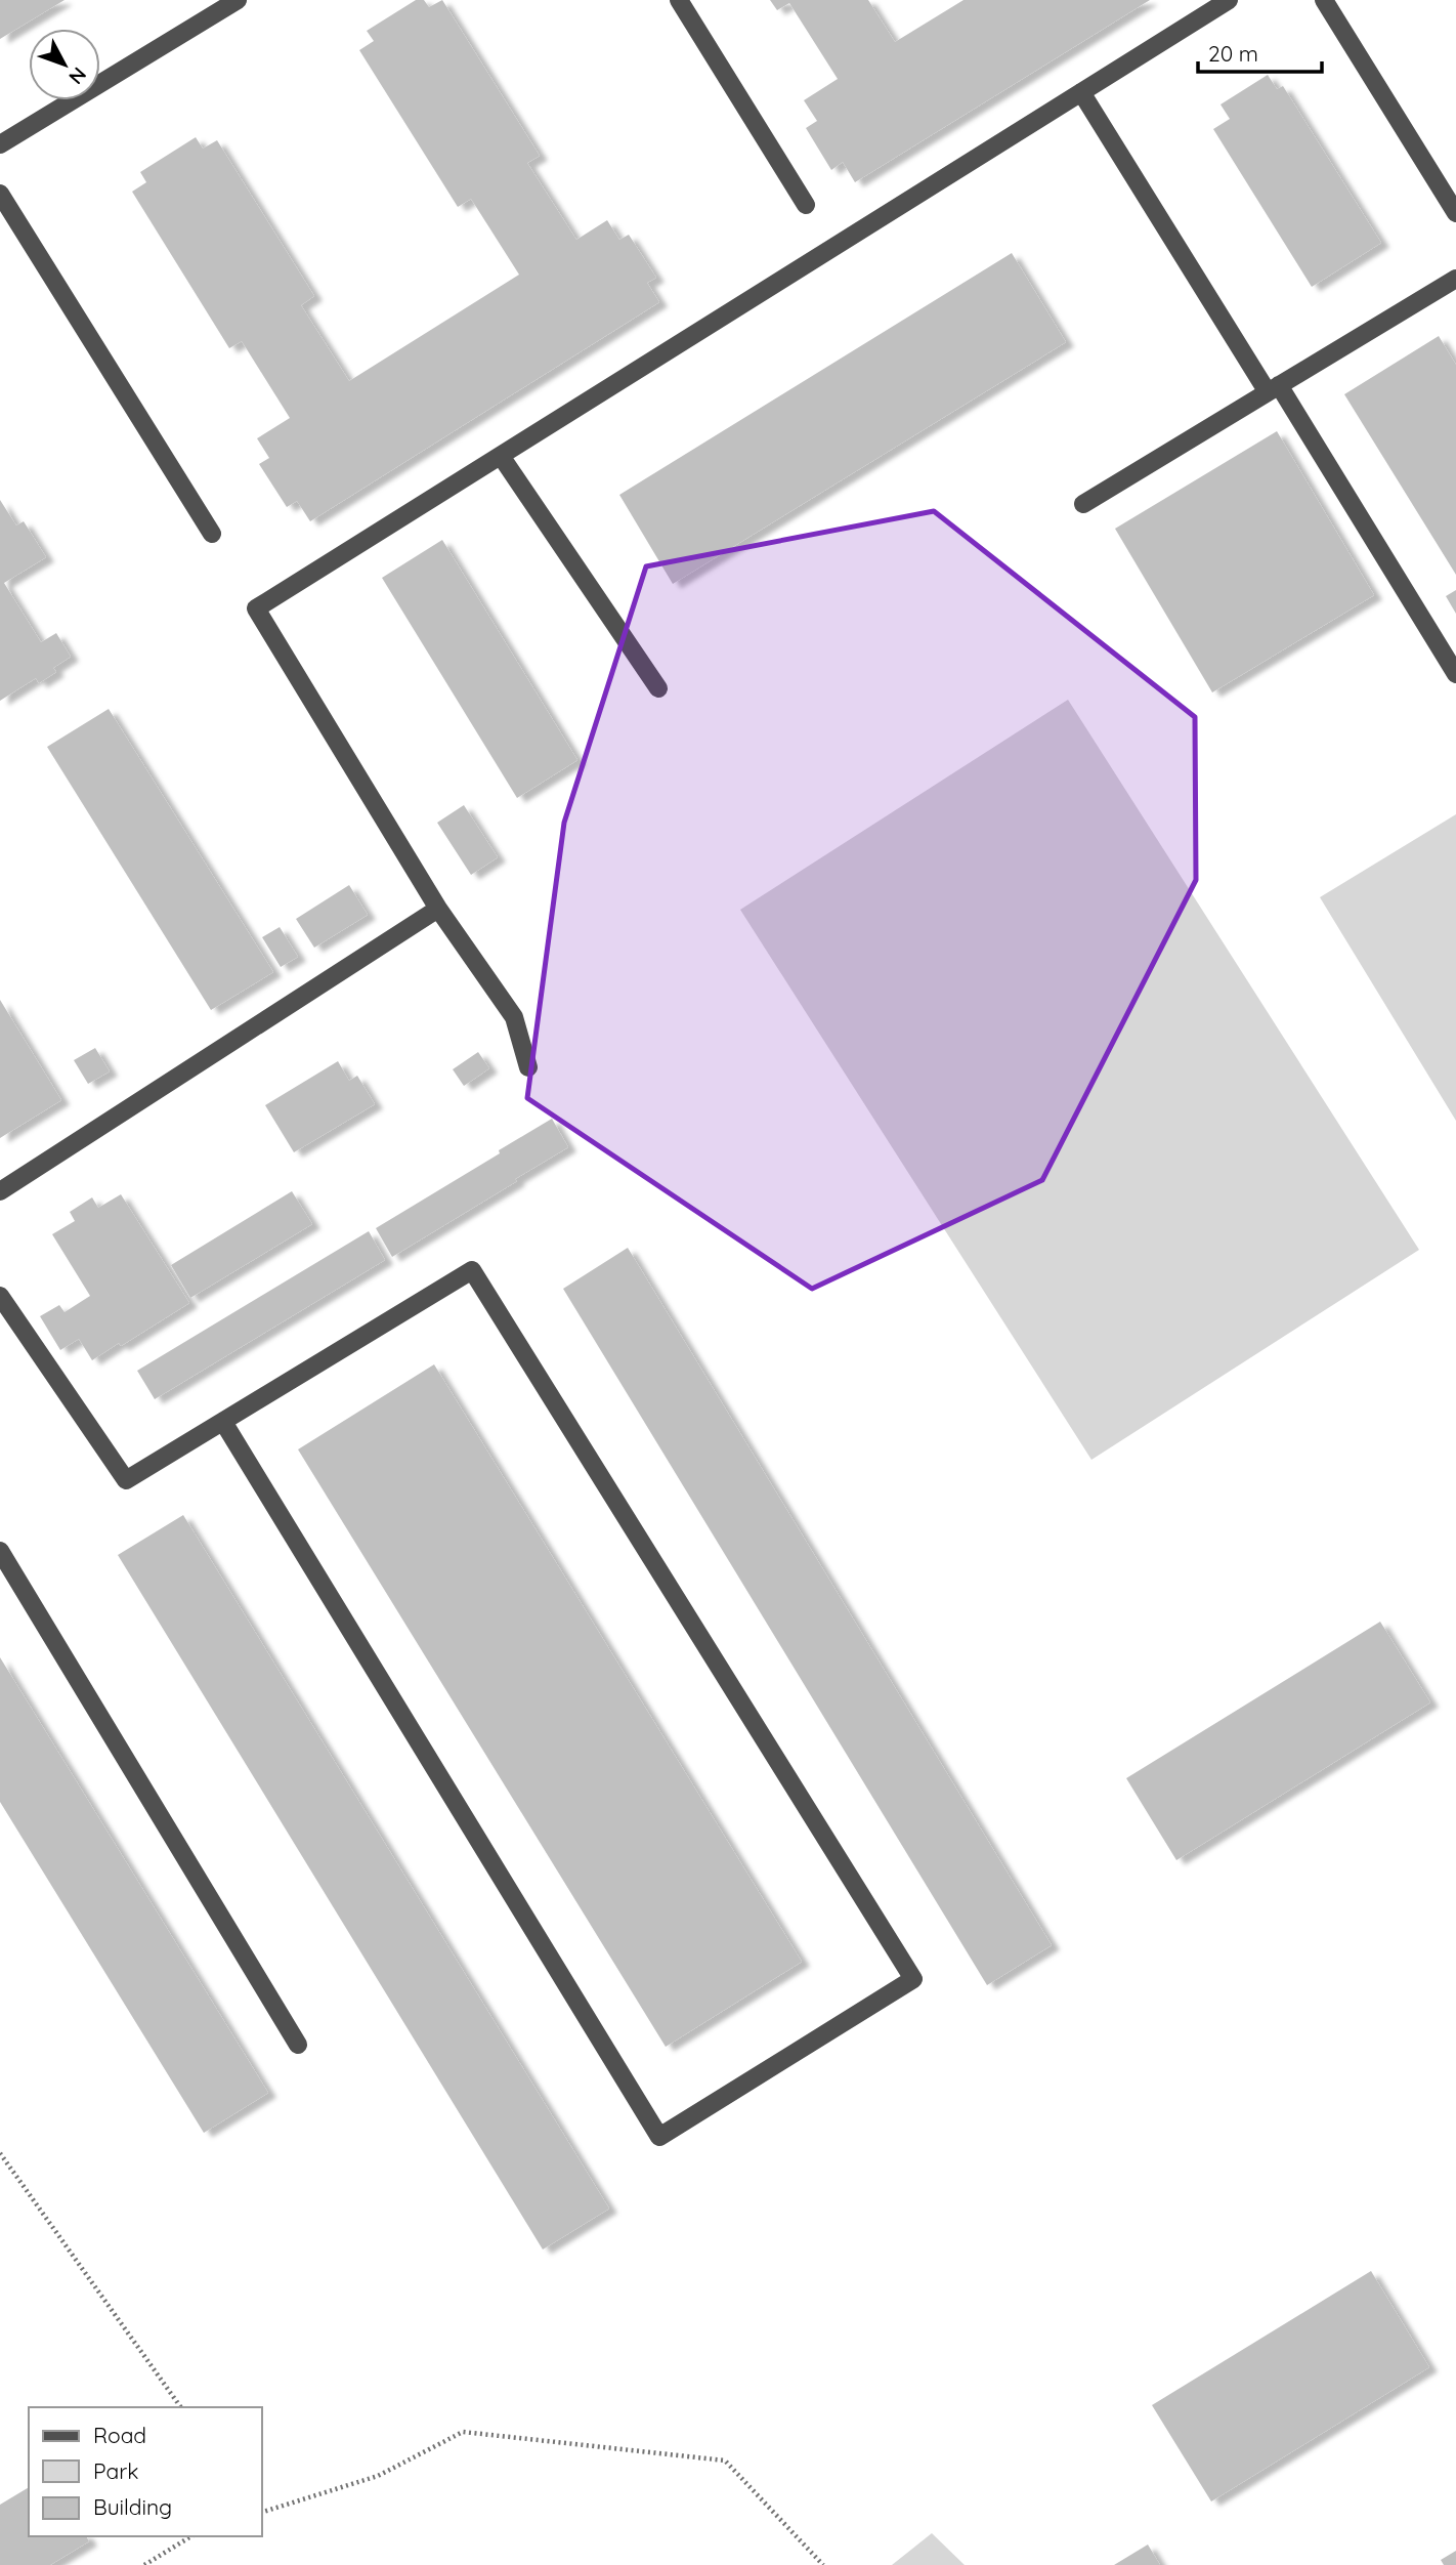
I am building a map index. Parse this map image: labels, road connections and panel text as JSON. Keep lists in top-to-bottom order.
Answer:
{
  "legend": ["Road", "Park", "Building"],
  "scale_bar": "20 m",
  "north": "bottom right"
}
